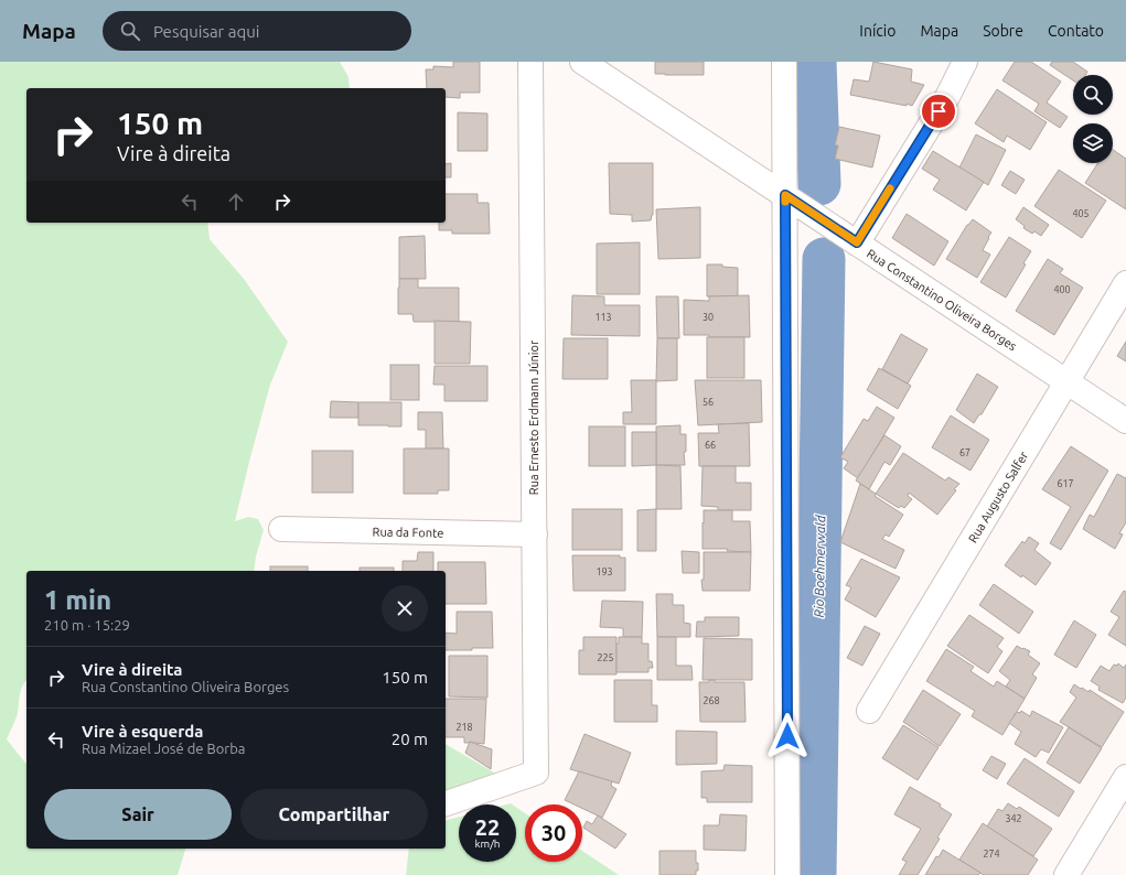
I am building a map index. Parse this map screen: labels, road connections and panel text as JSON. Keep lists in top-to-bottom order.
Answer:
{
  "streets": {
    "street": [
      "Rua Constantino Oliveira Borges",
      "Rua Ernesto Erdmann Júnior",
      "Rua Augusto Salfer",
      "Rua da Fonte"
    ]
  },
  "crossings": [
    ["Rua Constantino Oliveira Borges", "Rua Augusto Salfer"],
    ["Rua Ernesto Erdmann Júnior", "Rua da Fonte"]
  ],
  "water": ["Rio Boehmerwald"],
  "house_numbers": [
    "405",
    "400",
    "113",
    "30",
    "56",
    "66",
    "67",
    "617",
    "193",
    "225",
    "268",
    "218",
    "342",
    "274"
  ],
  "page": {
    "header": "Mapa",
    "search": "Pesquisar aqui",
    "nav": [
      "Início",
      "Mapa",
      "Sobre",
      "Contato"
    ],
    "turn": ["150 m", "Vire à direita"],
    "heading": ["1 min", "210 m · 15:29"],
    "list": [
      {
        "name": "Vire à direita",
        "note": "Rua Constantino Oliveira Borges",
        "value": "150 m"
      },
      {
        "name": "Vire à esquerda",
        "note": "Rua Mizael José de Borba",
        "value": "20 m"
      }
    ],
    "buttons": ["Sair", "Compartilhar"],
    "speed": "22 km/h",
    "limit": "30"
  }
}
